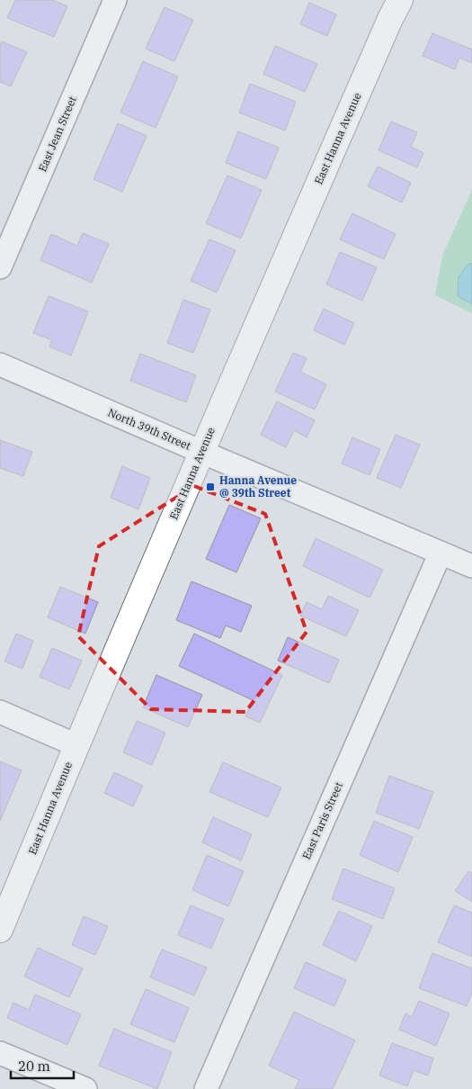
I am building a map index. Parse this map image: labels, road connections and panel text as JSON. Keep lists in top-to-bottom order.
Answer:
{
  "streets": {
    "street": [
      "East Jean Street",
      "East Hanna Avenue",
      "North 39th Street",
      "East Paris Street"
    ]
  },
  "crossings": [
    ["East Hanna Avenue", "North 39th Street"],
    ["North 39th Street", "East Paris Street"]
  ],
  "places": {
    "transit": ["Hanna Avenue @ 39th Street"]
  },
  "scale_bar": "20 m"
}
